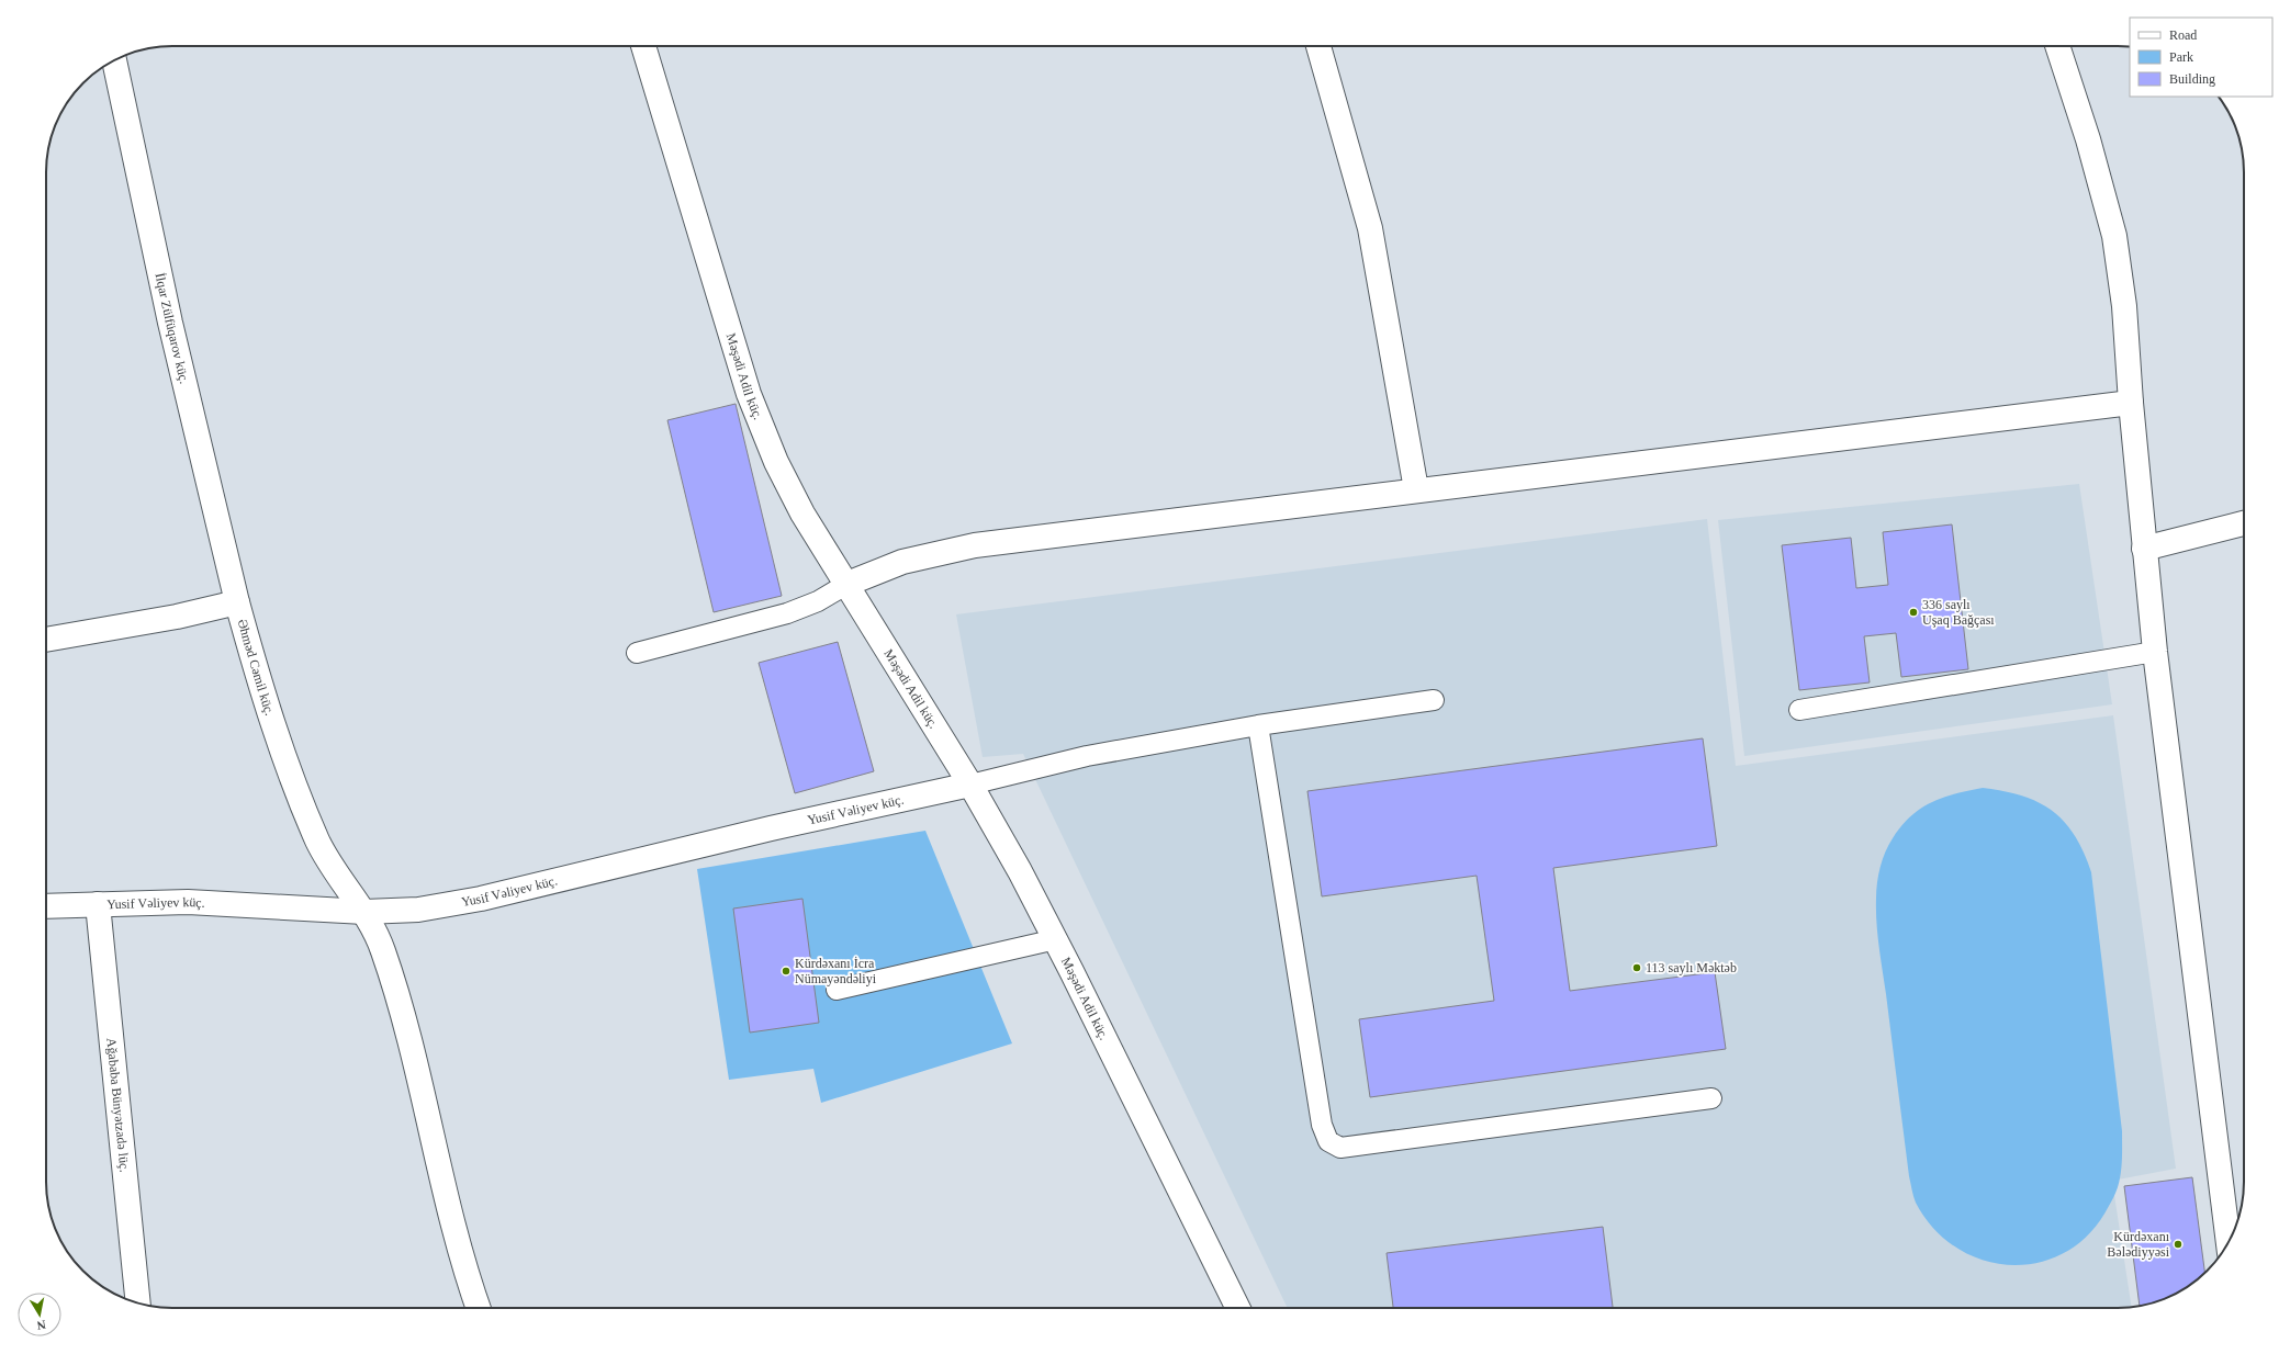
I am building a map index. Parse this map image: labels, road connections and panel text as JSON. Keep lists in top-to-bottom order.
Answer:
{
  "streets": {
    "street": [
      "İlqar Zülfüqarov küç.",
      "Məşədi Adil küç.",
      "Əhməd Cəmil küç.",
      "Yusif Vəliyev küç.",
      "Ağababa Bünyətzadə lüç."
    ]
  },
  "crossings": [
    ["İlqar Zülfüqarov küç.", "Əhməd Cəmil küç."],
    ["Məşədi Adil küç.", "Yusif Vəliyev küç."],
    ["Əhməd Cəmil küç.", "Yusif Vəliyev küç."],
    ["Yusif Vəliyev küç.", "Ağababa Bünyətzadə lüç."]
  ],
  "places": [
    "336 saylı Uşaq Bağçası",
    "113 saylı Məktəb",
    "Kürdəxanı İcra Nümayəndəliyi",
    "Kürdəxanı Bələdiyyəsi"
  ],
  "legend": ["Road", "Park", "Building"],
  "north": "bottom"
}
